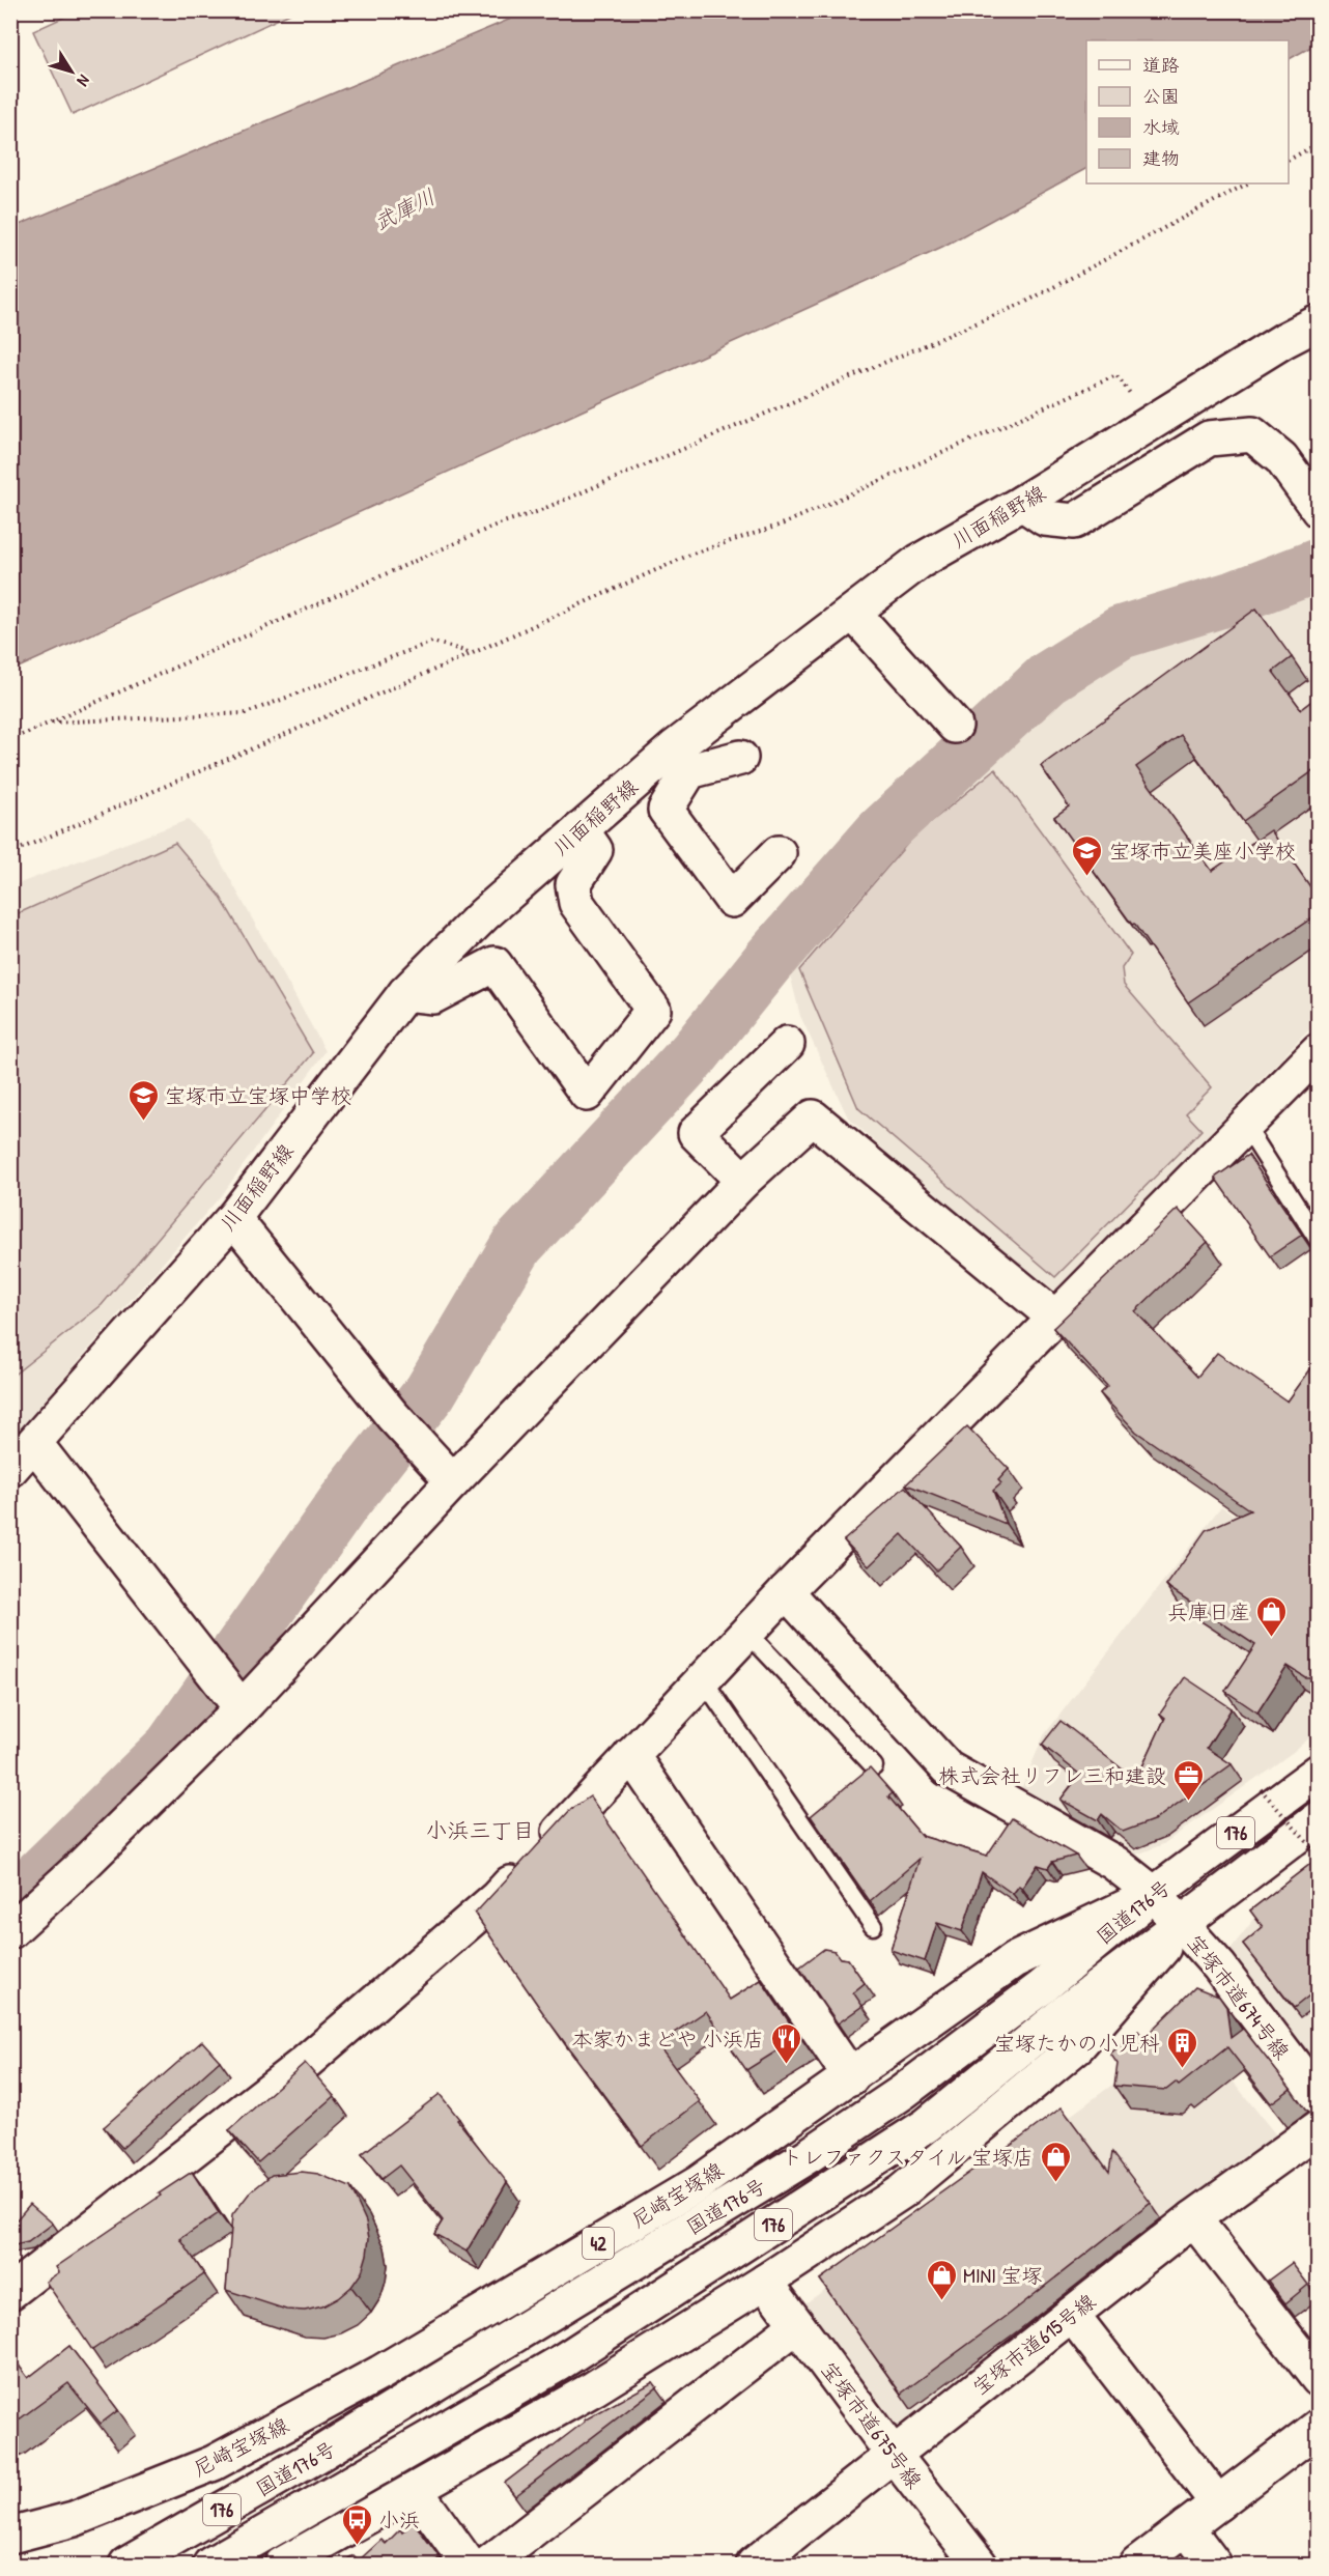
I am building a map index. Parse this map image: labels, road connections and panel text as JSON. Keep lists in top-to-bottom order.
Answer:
{
  "streets": {
    "main road": [
      "川面稲野線",
      "176",
      "国道176号",
      "宝塚市道674号線",
      "尼崎宝塚線",
      "42",
      "宝塚市道615号線",
      "宝塚市道675号線"
    ]
  },
  "crossings": [
    ["国道176号", "宝塚市道674号線"],
    ["国道176号", "尼崎宝塚線"],
    ["宝塚市道674号線", "尼崎宝塚線"],
    ["宝塚市道615号線", "宝塚市道675号線"]
  ],
  "districts": ["小浜三丁目"],
  "water": ["武庫川"],
  "places": {
    "school or university": ["宝塚市立美座小学校", "宝塚市立宝塚中学校"],
    "shop": ["兵庫日産", "トレファクスタイル 宝塚店", "MINI 宝塚"],
    "office": ["株式会社リフレ三和建設"],
    "restaurant": ["本家かまどや 小浜店"],
    "building": ["宝塚たかの小児科"],
    "bus stop": ["小浜"]
  },
  "legend": [
    "道路",
    "公園",
    "水域",
    "建物"
  ],
  "north": "bottom right"
}
